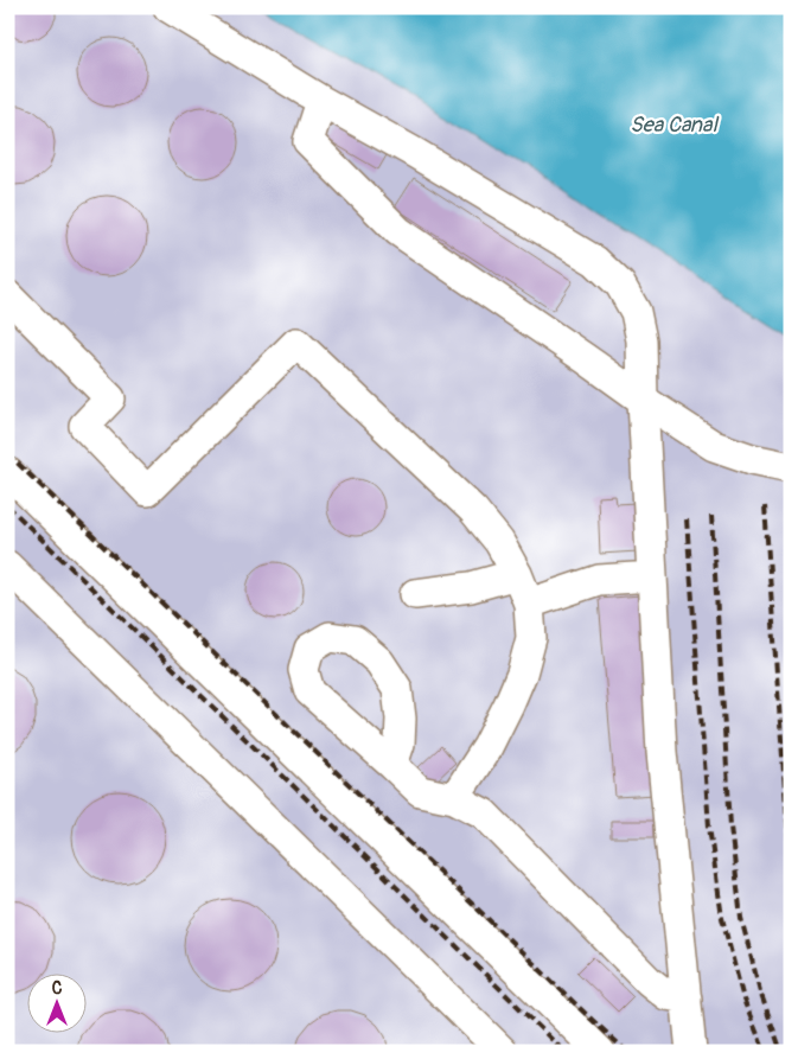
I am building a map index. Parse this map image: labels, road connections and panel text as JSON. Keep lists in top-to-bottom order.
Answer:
{
  "water": ["Sea Canal"],
  "north": "top"
}
